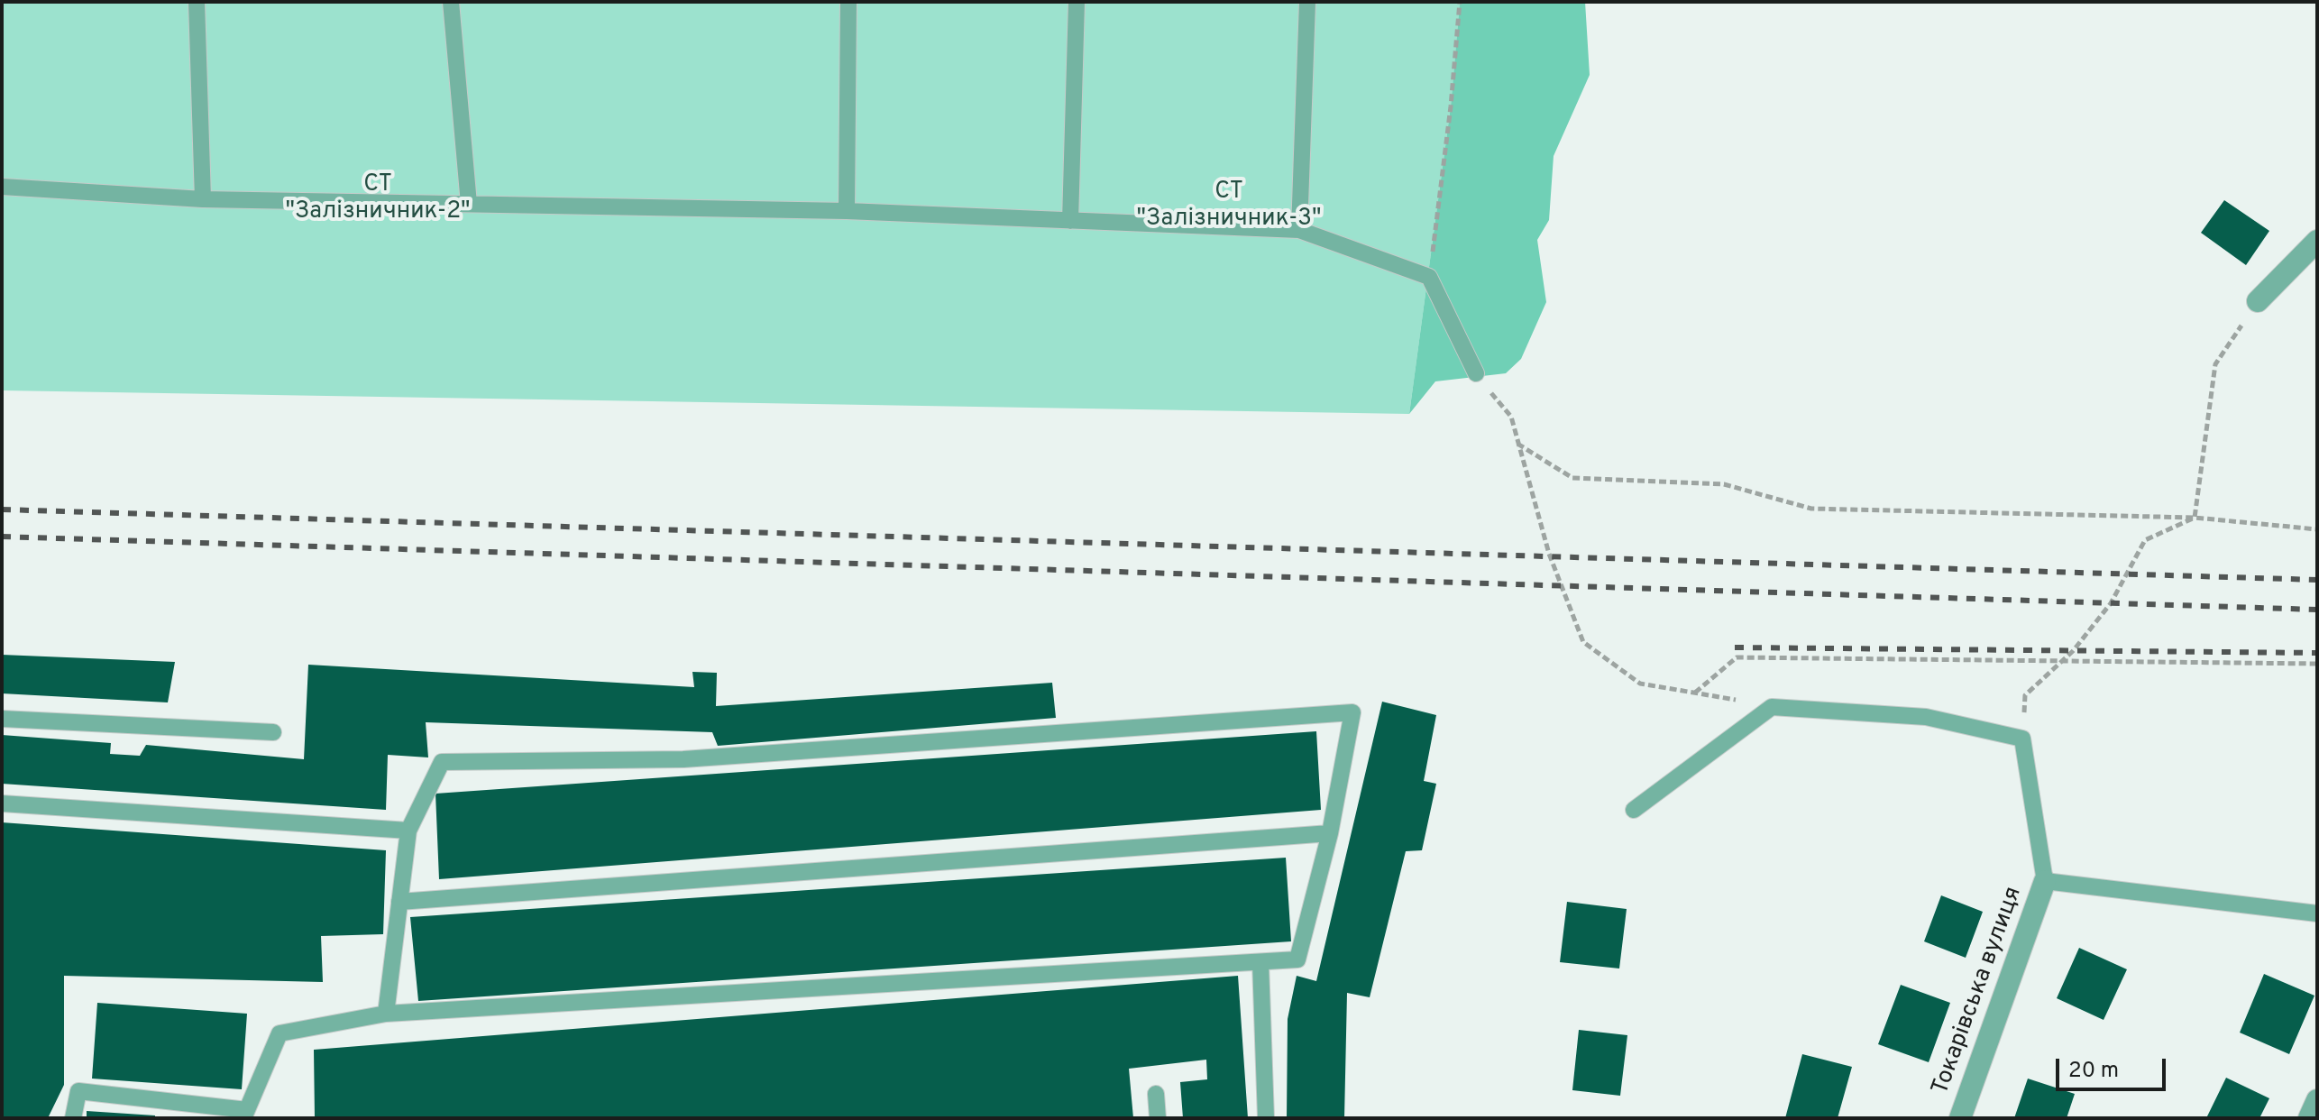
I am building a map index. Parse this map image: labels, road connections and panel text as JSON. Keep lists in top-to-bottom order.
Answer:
{
  "streets": {
    "street": ["Токарівська вулиця"]
  },
  "parks": ["СТ \"Залізничник-2\"", "СТ \"Залізничник-3\""],
  "scale_bar": "20 m"
}
